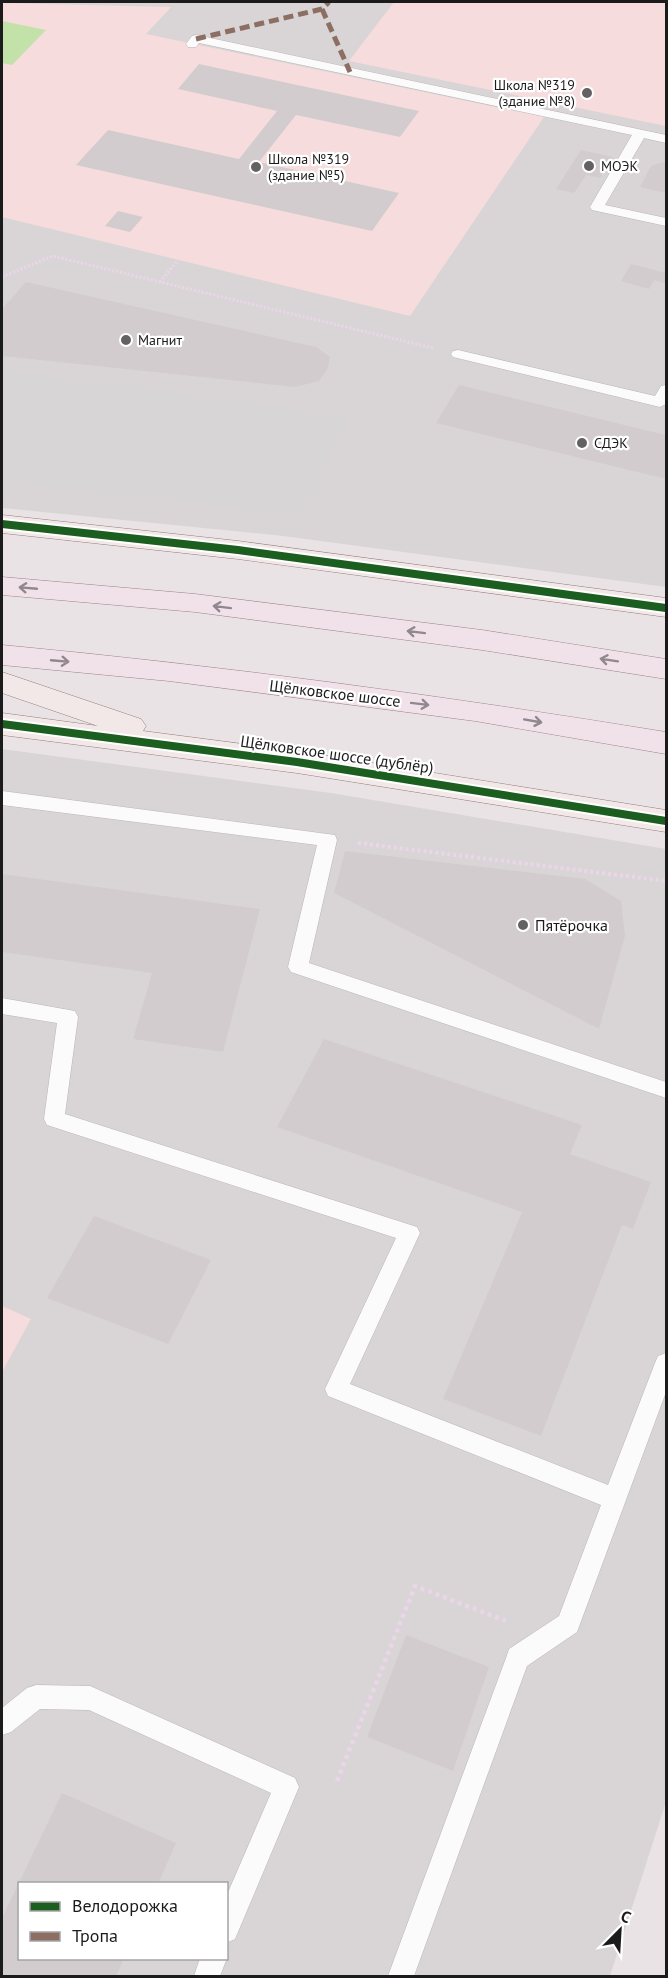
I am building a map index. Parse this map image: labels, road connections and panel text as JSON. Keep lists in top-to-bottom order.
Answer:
{
  "streets": {
    "main road": ["Щёлковское шоссе"],
    "street": ["Щёлковское шоссе (дублёр)"]
  },
  "places": [
    "Школа №319 (здание №8)",
    "МОЭК",
    "Школа №319 (здание №5)",
    "Магнит",
    "СДЭК",
    "Пятёрочка"
  ],
  "legend": ["Велодорожка", "Тропа"],
  "north": "top right"
}
